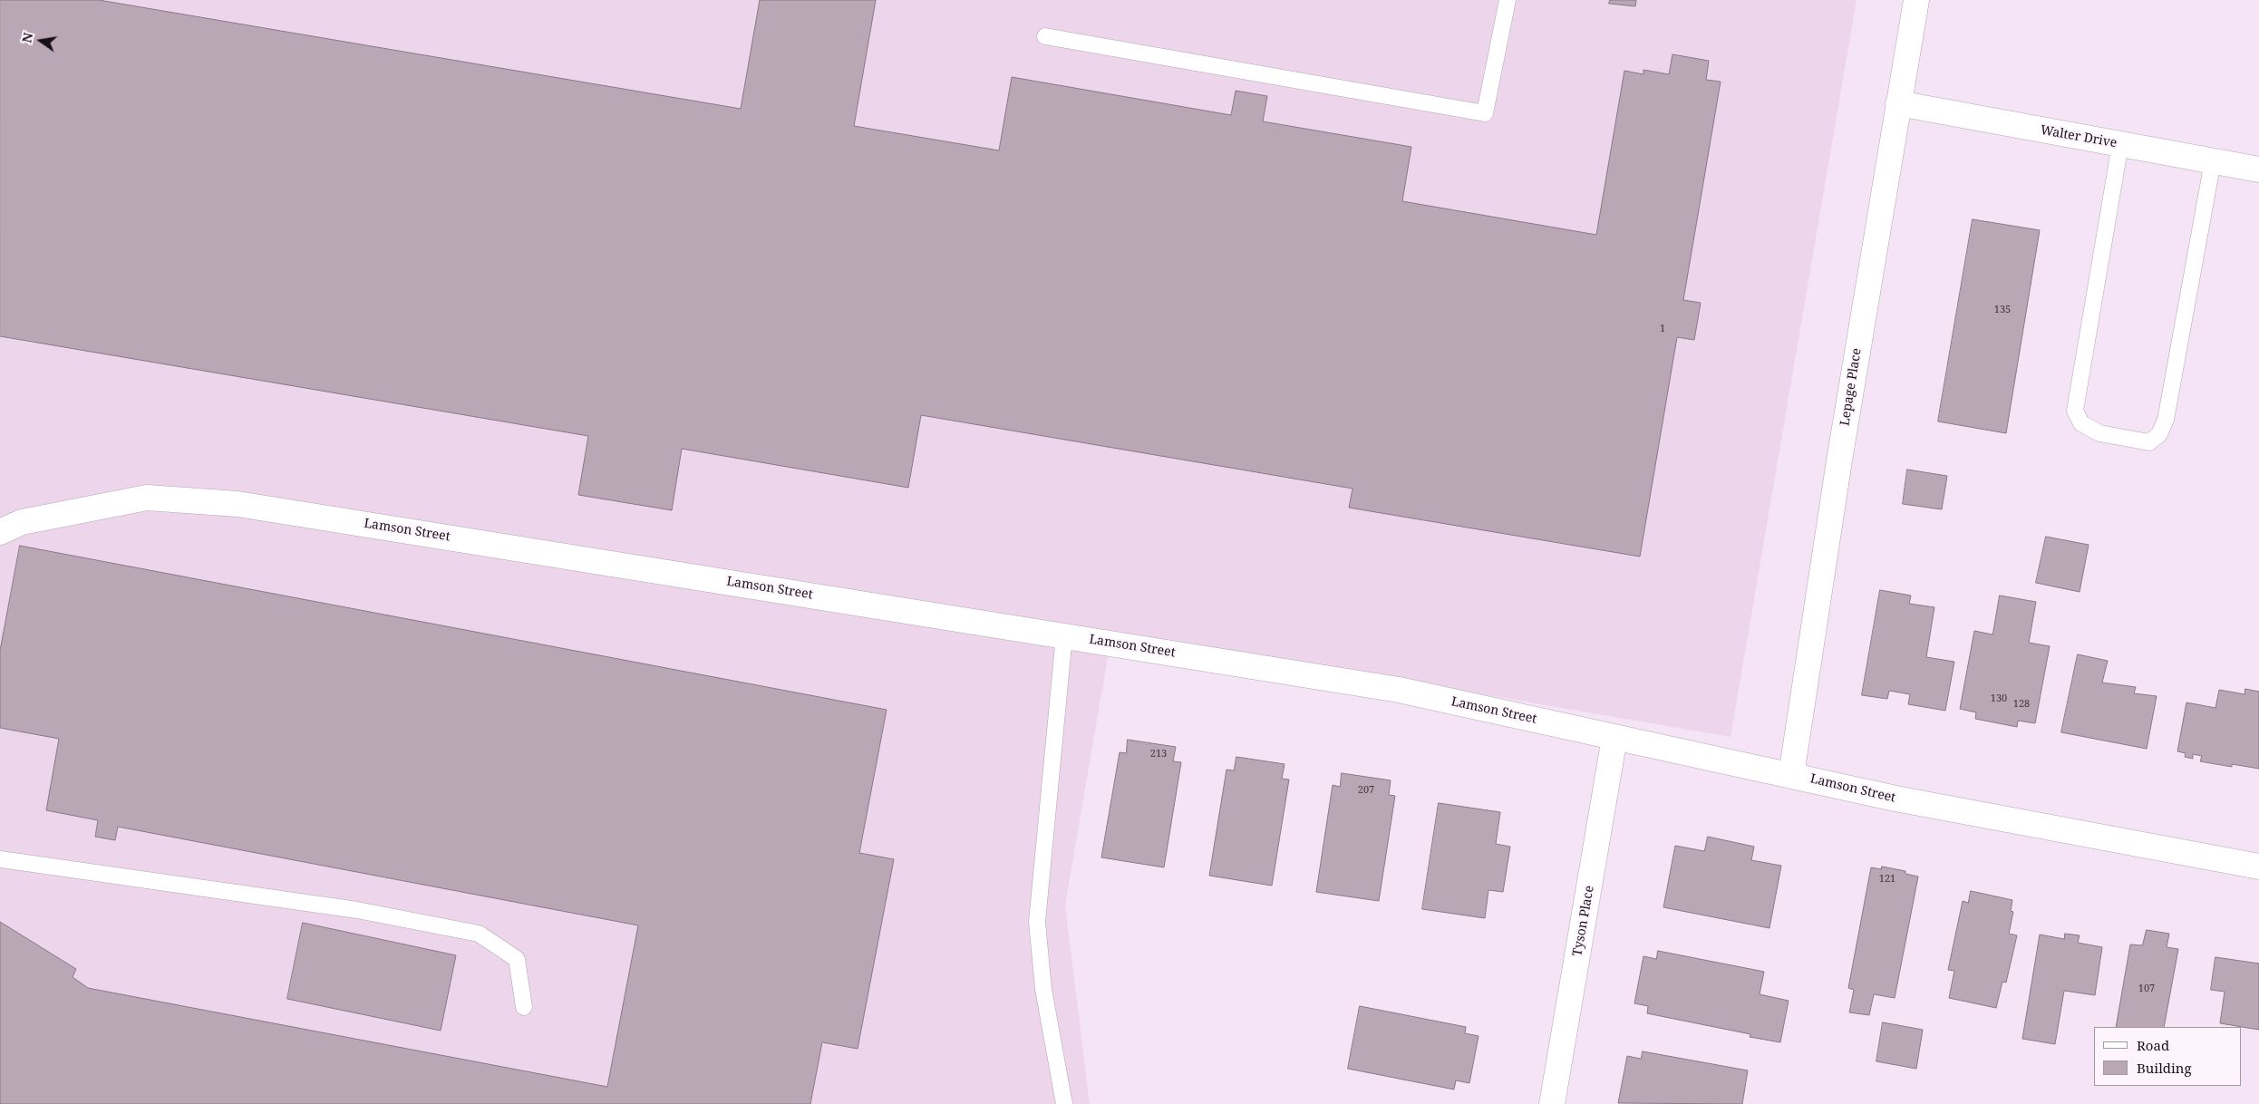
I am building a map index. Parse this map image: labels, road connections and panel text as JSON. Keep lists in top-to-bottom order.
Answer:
{
  "streets": {
    "street": [
      "Walter Drive",
      "Lepage Place",
      "Lamson Street",
      "Tyson Place"
    ]
  },
  "crossings": [
    ["Walter Drive", "Lepage Place"],
    ["Lepage Place", "Lamson Street"],
    ["Lamson Street", "Tyson Place"]
  ],
  "house_numbers": [
    "135",
    "1",
    "130",
    "128",
    "213",
    "207",
    "121",
    "107"
  ],
  "legend": ["Road", "Building"],
  "north": "left"
}
